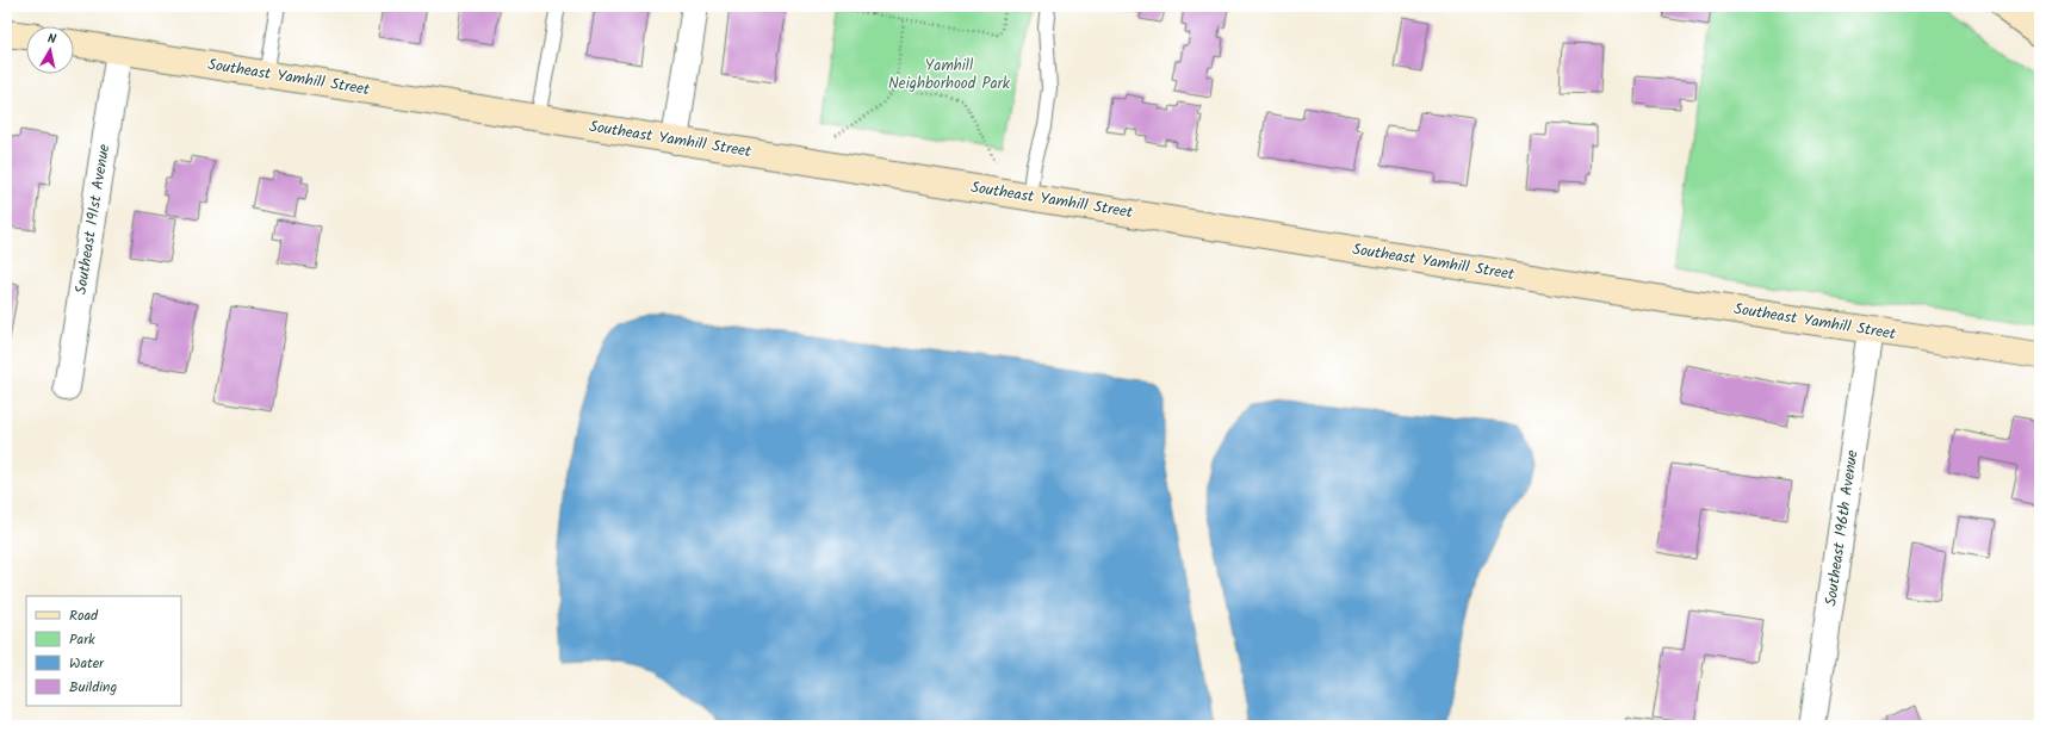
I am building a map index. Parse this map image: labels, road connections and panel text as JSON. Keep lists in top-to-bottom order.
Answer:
{
  "streets": {
    "street": ["Southeast Yamhill Street", "Southeast 191st Avenue", "Southeast 196th Avenue"]
  },
  "crossings": [
    ["Southeast Yamhill Street", "Southeast 191st Avenue"],
    ["Southeast Yamhill Street", "Southeast 196th Avenue"]
  ],
  "parks": ["Yamhill Neighborhood Park"],
  "legend": [
    "Road",
    "Park",
    "Water",
    "Building"
  ],
  "north": "top"
}
